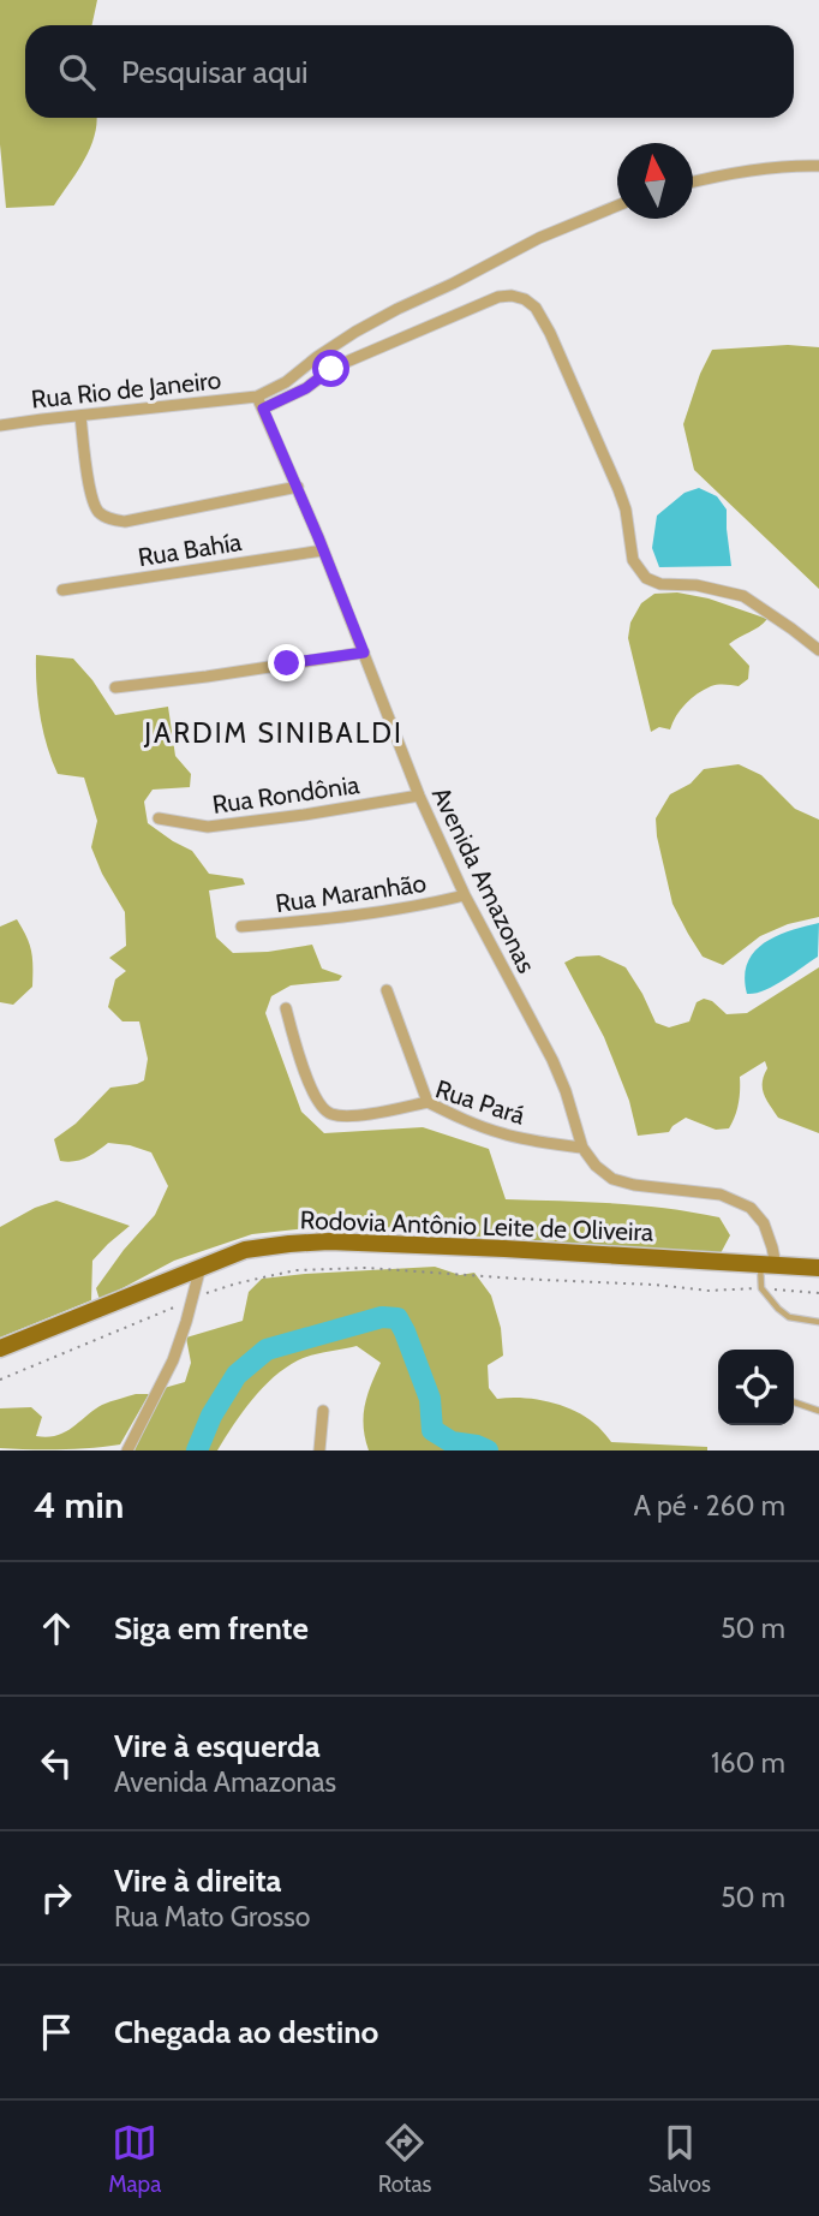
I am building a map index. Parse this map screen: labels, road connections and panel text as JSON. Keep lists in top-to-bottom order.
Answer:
{
  "streets": {
    "main road": ["Rodovia Antônio Leite de Oliveira"],
    "street": [
      "Rua Rio de Janeiro",
      "Rua Bahía",
      "Rua Rondônia",
      "Avenida Amazonas",
      "Rua Maranhão",
      "Rua Pará"
    ]
  },
  "crossings": [
    ["Rua Rio de Janeiro", "Avenida Amazonas"],
    ["Rua Bahía", "Avenida Amazonas"],
    ["Rua Rondônia", "Avenida Amazonas"],
    ["Avenida Amazonas", "Rua Maranhão"],
    ["Avenida Amazonas", "Rua Pará"],
    ["Avenida Amazonas", "Rodovia Antônio Leite de Oliveira"]
  ],
  "districts": ["JARDIM SINIBALDI"],
  "north": "top",
  "page": {
    "search": "Pesquisar aqui",
    "heading": ["4 min", "A pé · 260 m"],
    "list": [
      ["Siga em frente", "50 m"],
      ["Vire à esquerda", "Avenida Amazonas", "160 m"],
      ["Vire à direita", "Rua Mato Grosso", "50 m"],
      "Chegada ao destino"
    ],
    "nav": ["Mapa", "Rotas", "Salvos"]
  }
}
